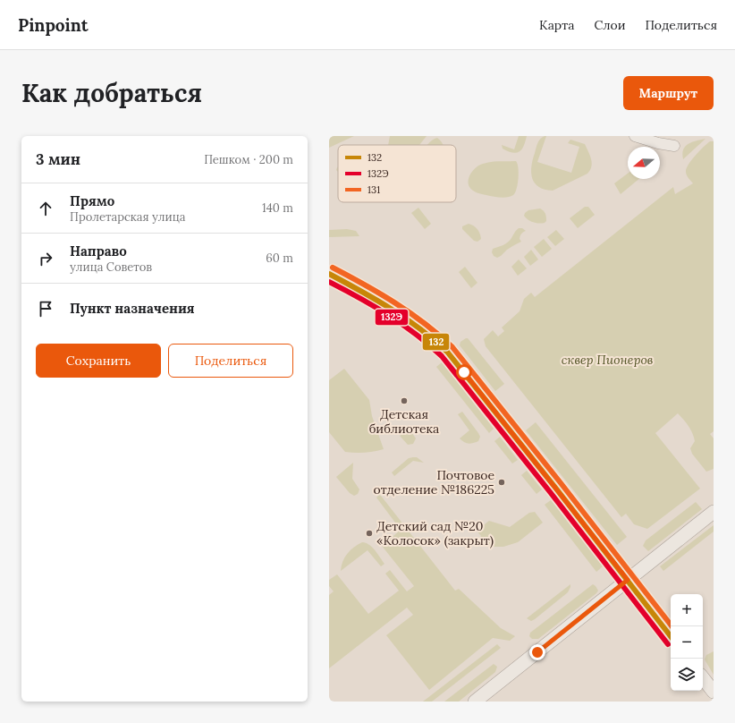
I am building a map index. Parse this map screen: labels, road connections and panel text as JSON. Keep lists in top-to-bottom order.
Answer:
{
  "parks": ["сквер Пионеров"],
  "places": ["Детская библиотека", "Почтовое отделение №186225", "Детский сад №20 «Колосок» (закрыт)"],
  "lines": ["transit line 131", "transit line 132", "transit line 132Э"],
  "legend": ["132", "132Э", "131"],
  "north": "left",
  "page": {
    "header": "Pinpoint",
    "nav": ["Карта", "Слои", "Поделиться"],
    "buttons": [
      "Маршрут",
      ["Сохранить", "Поделиться"]
    ],
    "title": "Как добраться",
    "heading": ["3 мин", "Пешком · 200 m"],
    "list": [
      ["Прямо", "Пролетарская улица", "140 m"],
      ["Направо", "улица Советов", "60 m"],
      "Пункт назначения"
    ],
    "map_buttons": ["+", "−"]
  }
}
